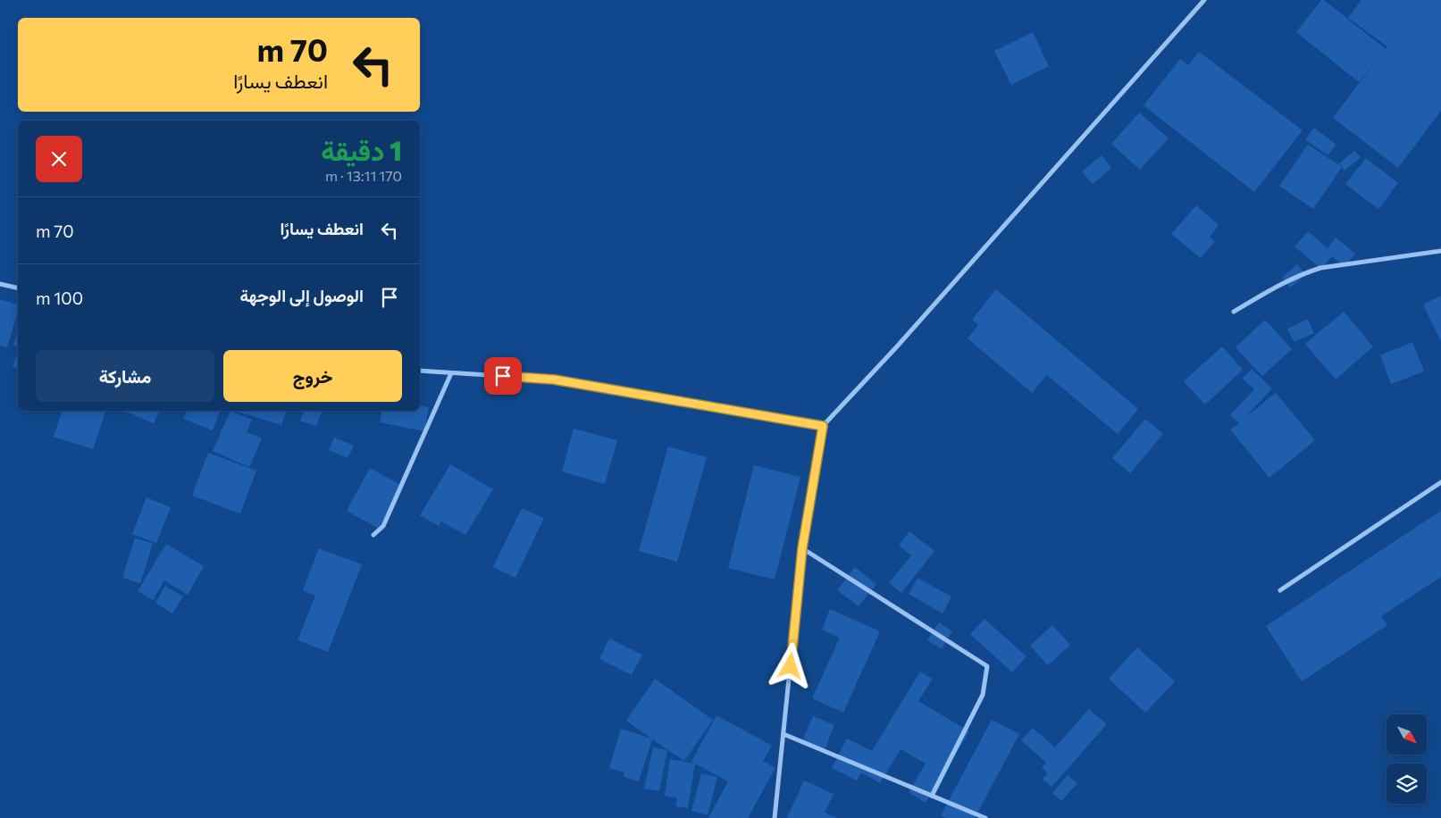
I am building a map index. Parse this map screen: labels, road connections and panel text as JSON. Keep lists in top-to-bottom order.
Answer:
{
  "north": "bottom right",
  "page": {
    "turn": ["70 m", "انعطف يسارًا"],
    "heading": ["1 دقيقة", "170 m · 13:11"],
    "list": [
      {
        "name": "انعطف يسارًا",
        "value": "70 m"
      },
      {
        "name": "الوصول إلى الوجهة",
        "value": "100 m"
      }
    ],
    "buttons": ["خروج", "مشاركة"]
  }
}
